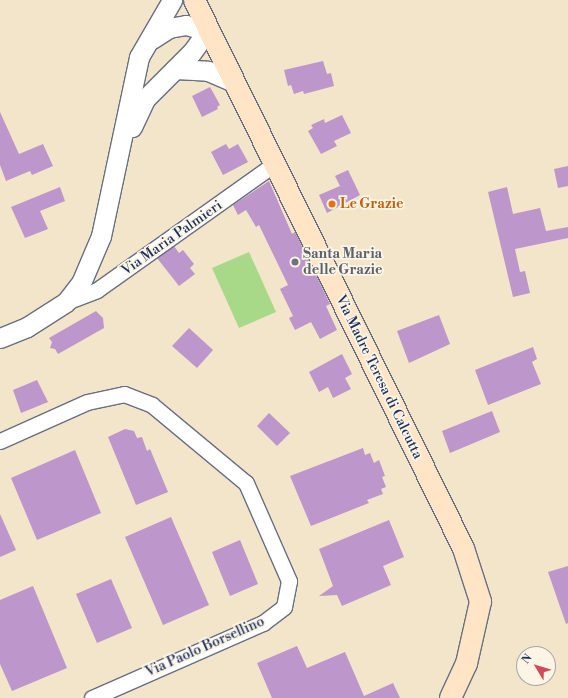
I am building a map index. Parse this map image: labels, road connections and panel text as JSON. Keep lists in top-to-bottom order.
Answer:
{
  "streets": {
    "main road": ["Via Madre Teresa di Calcutta"],
    "street": ["Via Maria Palmieri", "Via Paolo Borsellino"]
  },
  "crossings": [
    ["Via Maria Palmieri", "Via Madre Teresa di Calcutta"]
  ],
  "places": ["Le Grazie", "Santa Maria delle Grazie"],
  "north": "top left"
}
